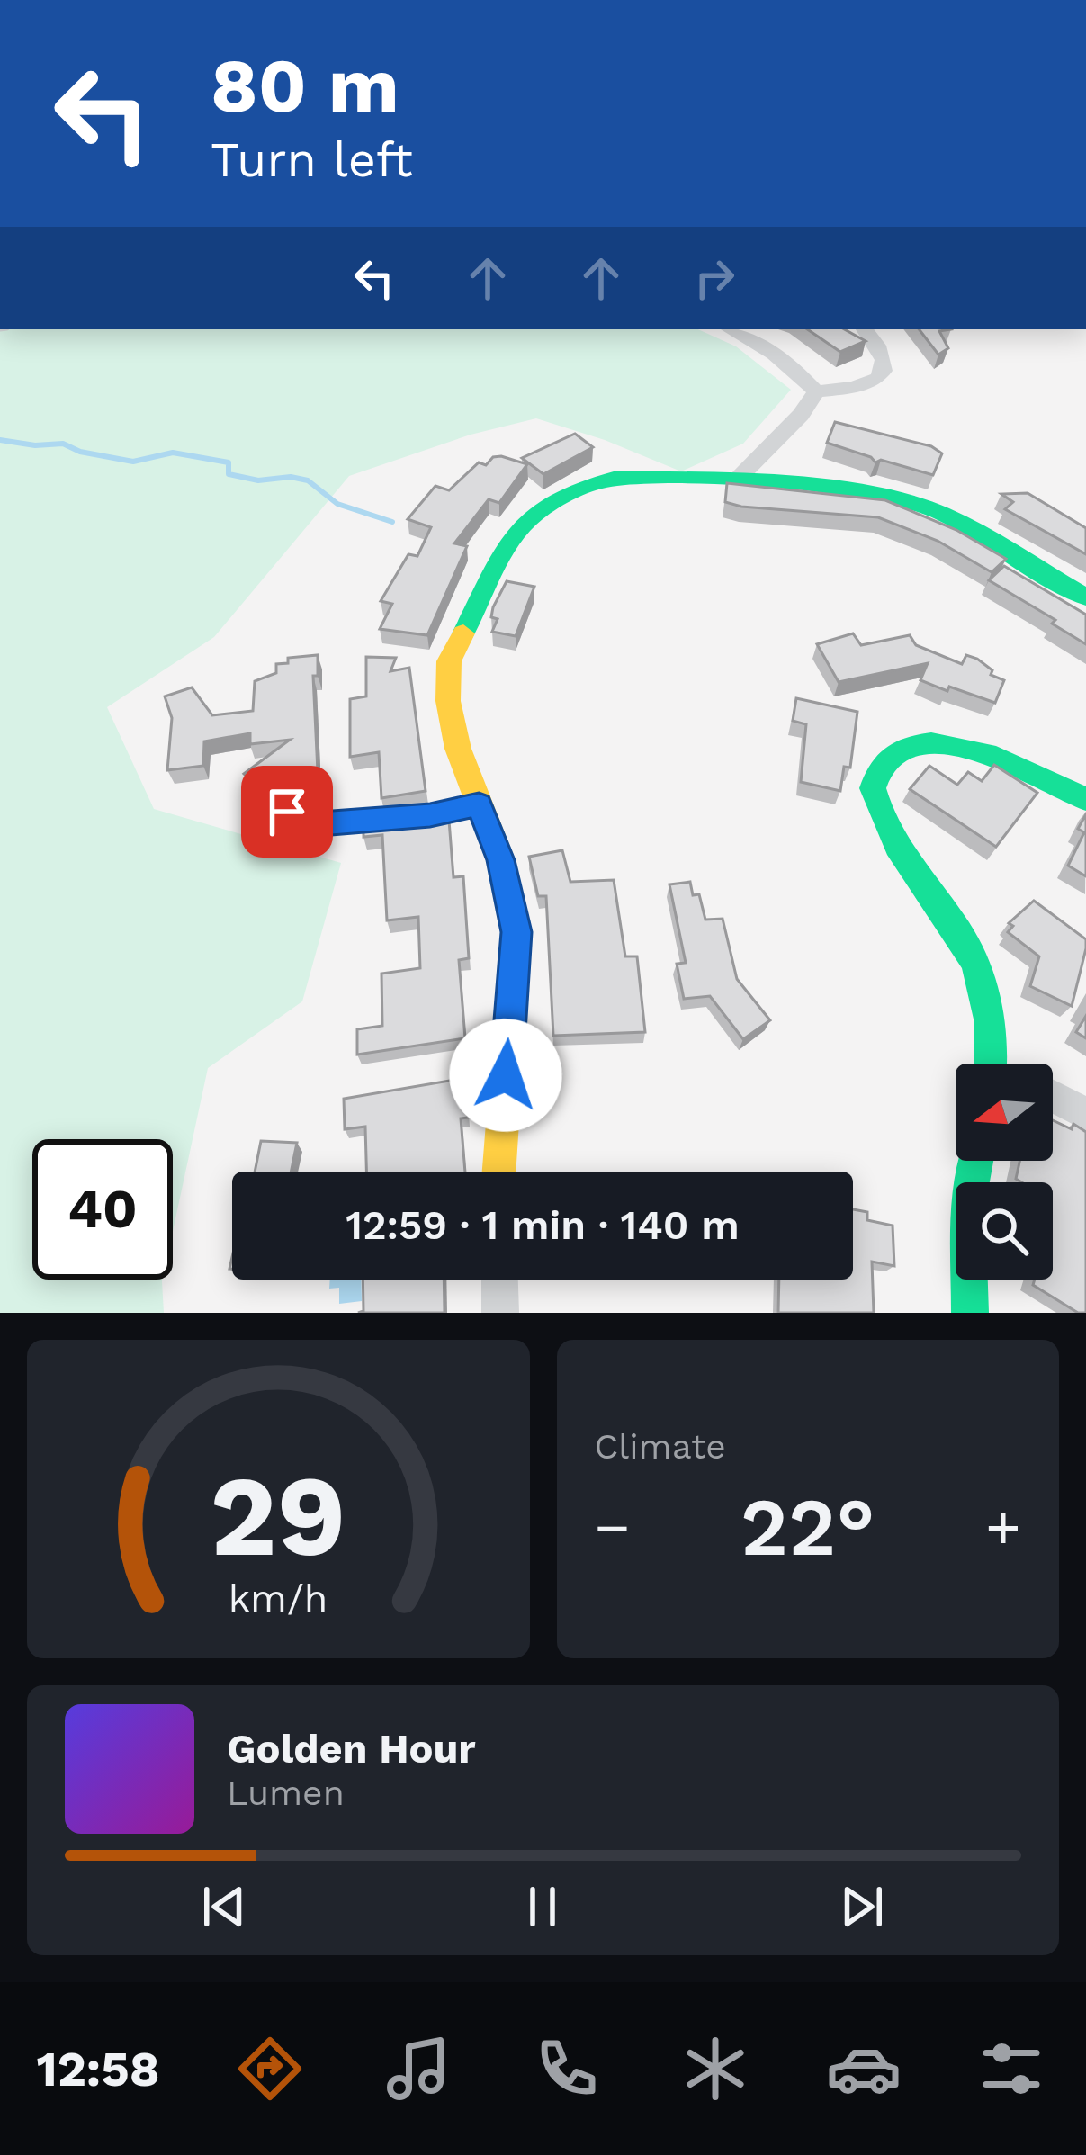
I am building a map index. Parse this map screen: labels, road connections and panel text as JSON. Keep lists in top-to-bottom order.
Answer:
{
  "north": "left",
  "page": {
    "turn": ["80 m", "Turn left"],
    "limit": "40",
    "trip": "12:59 · 1 min · 140 m",
    "tile": "Climate",
    "heat": ["−", "22°", "+"],
    "song": ["Golden Hour", "Lumen"],
    "tabs": "12:58",
    "gauge": ["29", "km/h"]
  }
}
